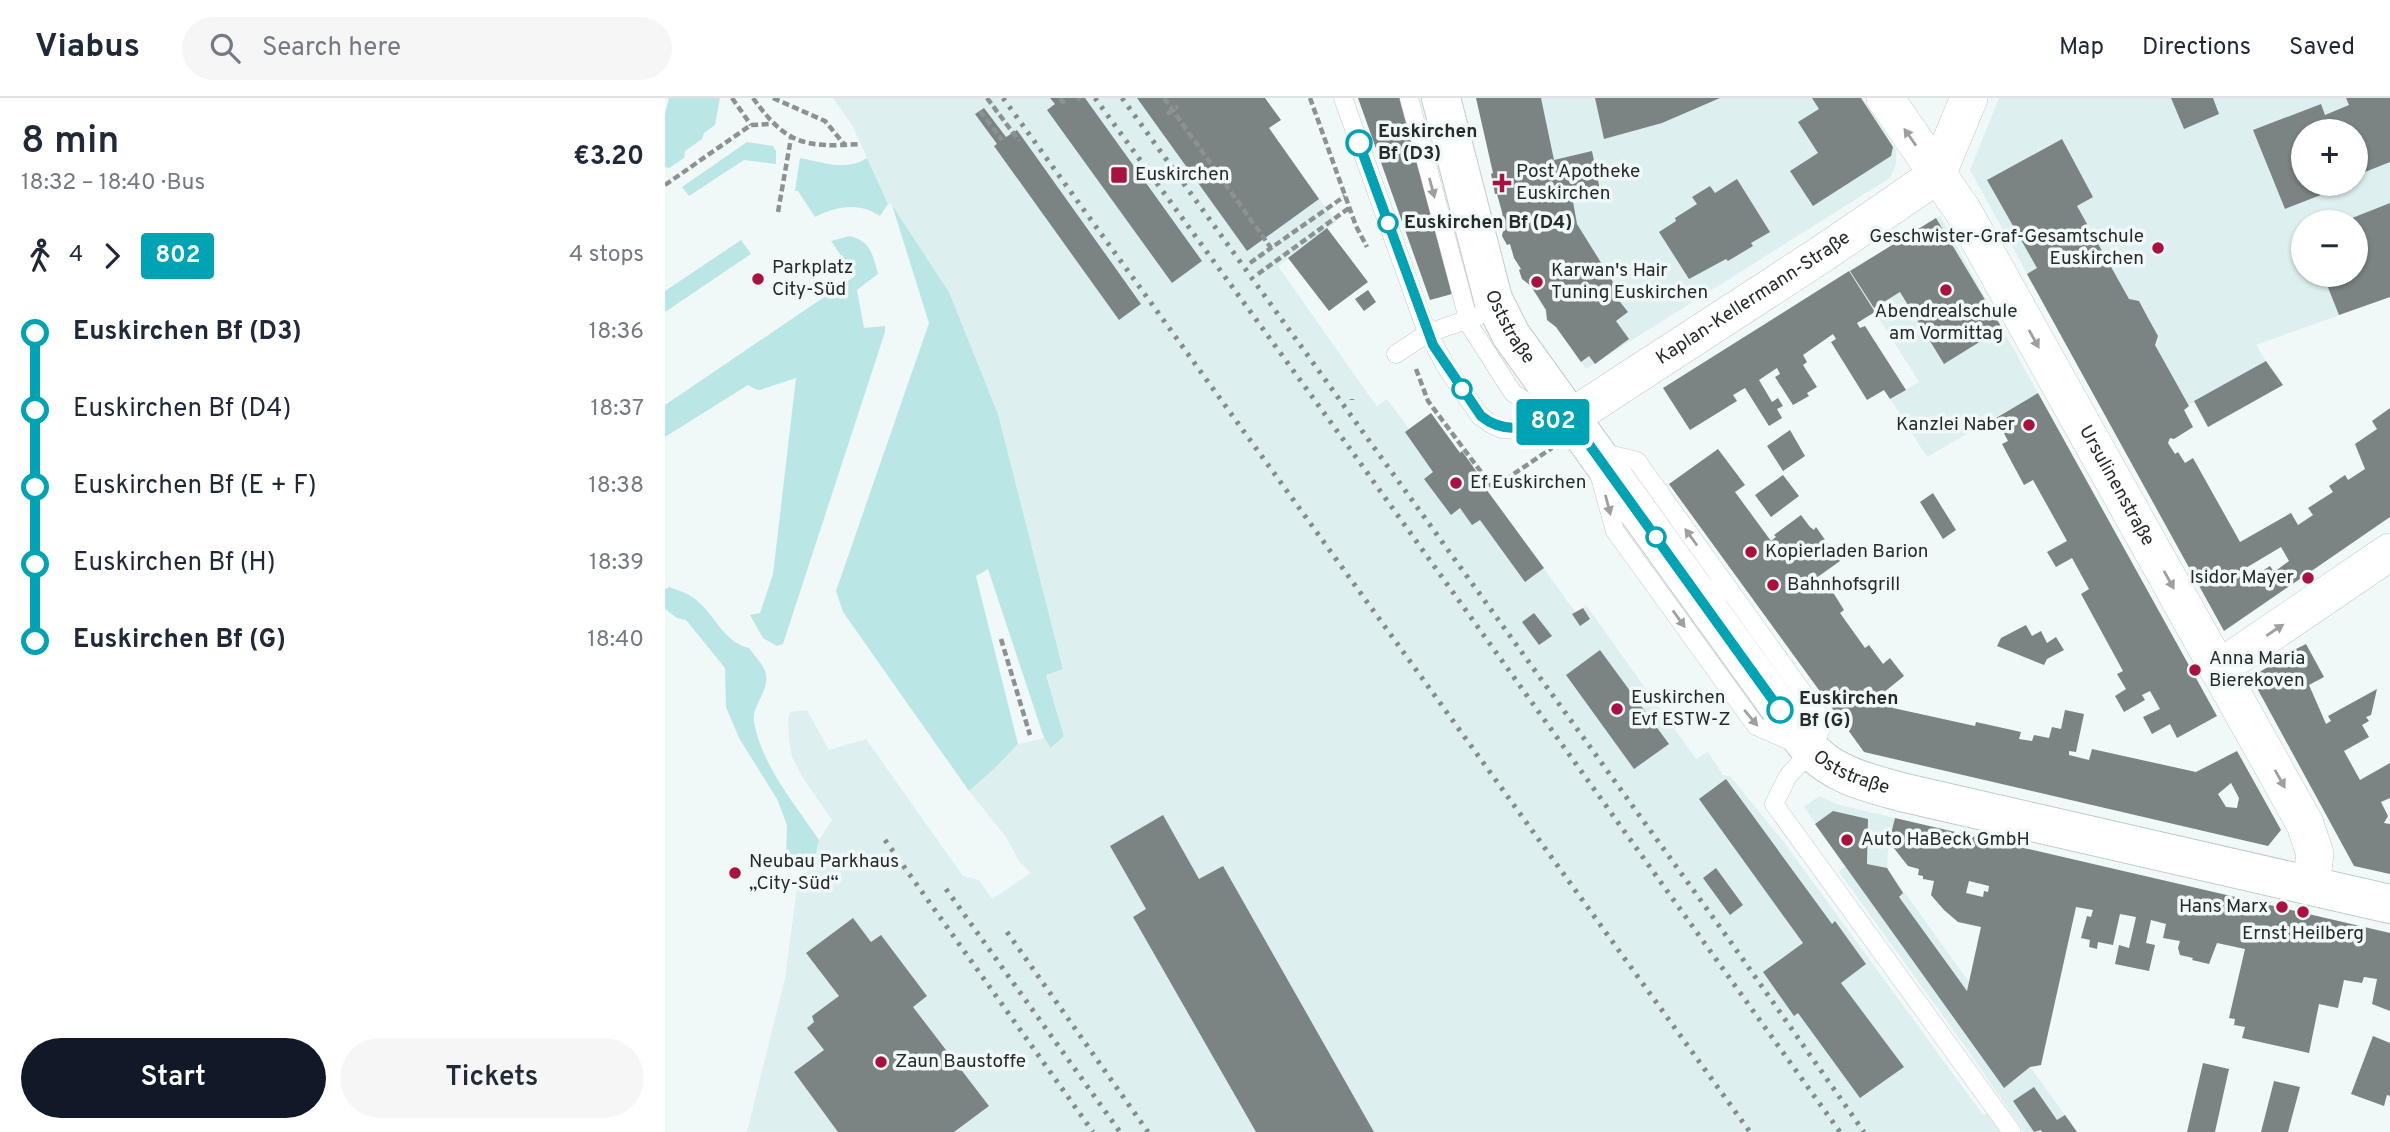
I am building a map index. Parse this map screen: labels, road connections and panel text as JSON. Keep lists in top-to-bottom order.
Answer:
{
  "streets": {
    "street": ["Kaplan-Kellermann-Straße", "Oststraße", "Ursulinenstraße"]
  },
  "crossings": [
    ["Kaplan-Kellermann-Straße", "Oststraße"],
    ["Kaplan-Kellermann-Straße", "Ursulinenstraße"],
    ["Oststraße", "Ursulinenstraße"]
  ],
  "places": {
    "other": [
      "Euskirchen Bf (D3)",
      "Euskirchen Bf (D4)",
      "Geschwister-Graf-Gesamtschule Euskirchen",
      "Parkplatz City-Süd",
      "Karwan's Hair Tuning Euskirchen",
      "Abendrealschule am Vormittag",
      "Kanzlei Naber",
      "Ef Euskirchen",
      "Kopierladen Barion",
      "Isidor Mayer",
      "Bahnhofsgrill",
      "Anna Maria Bierekoven",
      "Euskirchen Evf ESTW-Z",
      "Euskirchen Bf (G)",
      "Auto HaBeck GmbH",
      "Neubau Parkhaus „City-Süd“",
      "Hans Marx",
      "Ernst Heilberg",
      "Zaun Baustoffe"
    ],
    "transit": ["Euskirchen"],
    "health": ["Post Apotheke Euskirchen"]
  },
  "lines": ["bus line 802"],
  "page": {
    "header": "Viabus",
    "search": "Search here",
    "nav": ["Map", "Directions", "Saved"],
    "heading": ["8 min", "18:32 – 18:40 · Bus", "€3.20"],
    "on_map": "802",
    "map_buttons": ["+", "−"],
    "legs": ["4", "802", "4 stops"],
    "list": [
      {
        "name": "Euskirchen Bf (D3)",
        "value": "18:36"
      },
      {
        "name": "Euskirchen Bf (D4)",
        "value": "18:37"
      },
      {
        "name": "Euskirchen Bf (E + F)",
        "value": "18:38"
      },
      {
        "name": "Euskirchen Bf (H)",
        "value": "18:39"
      },
      {
        "name": "Euskirchen Bf (G)",
        "value": "18:40"
      }
    ],
    "buttons": ["Start", "Tickets"]
  }
}
